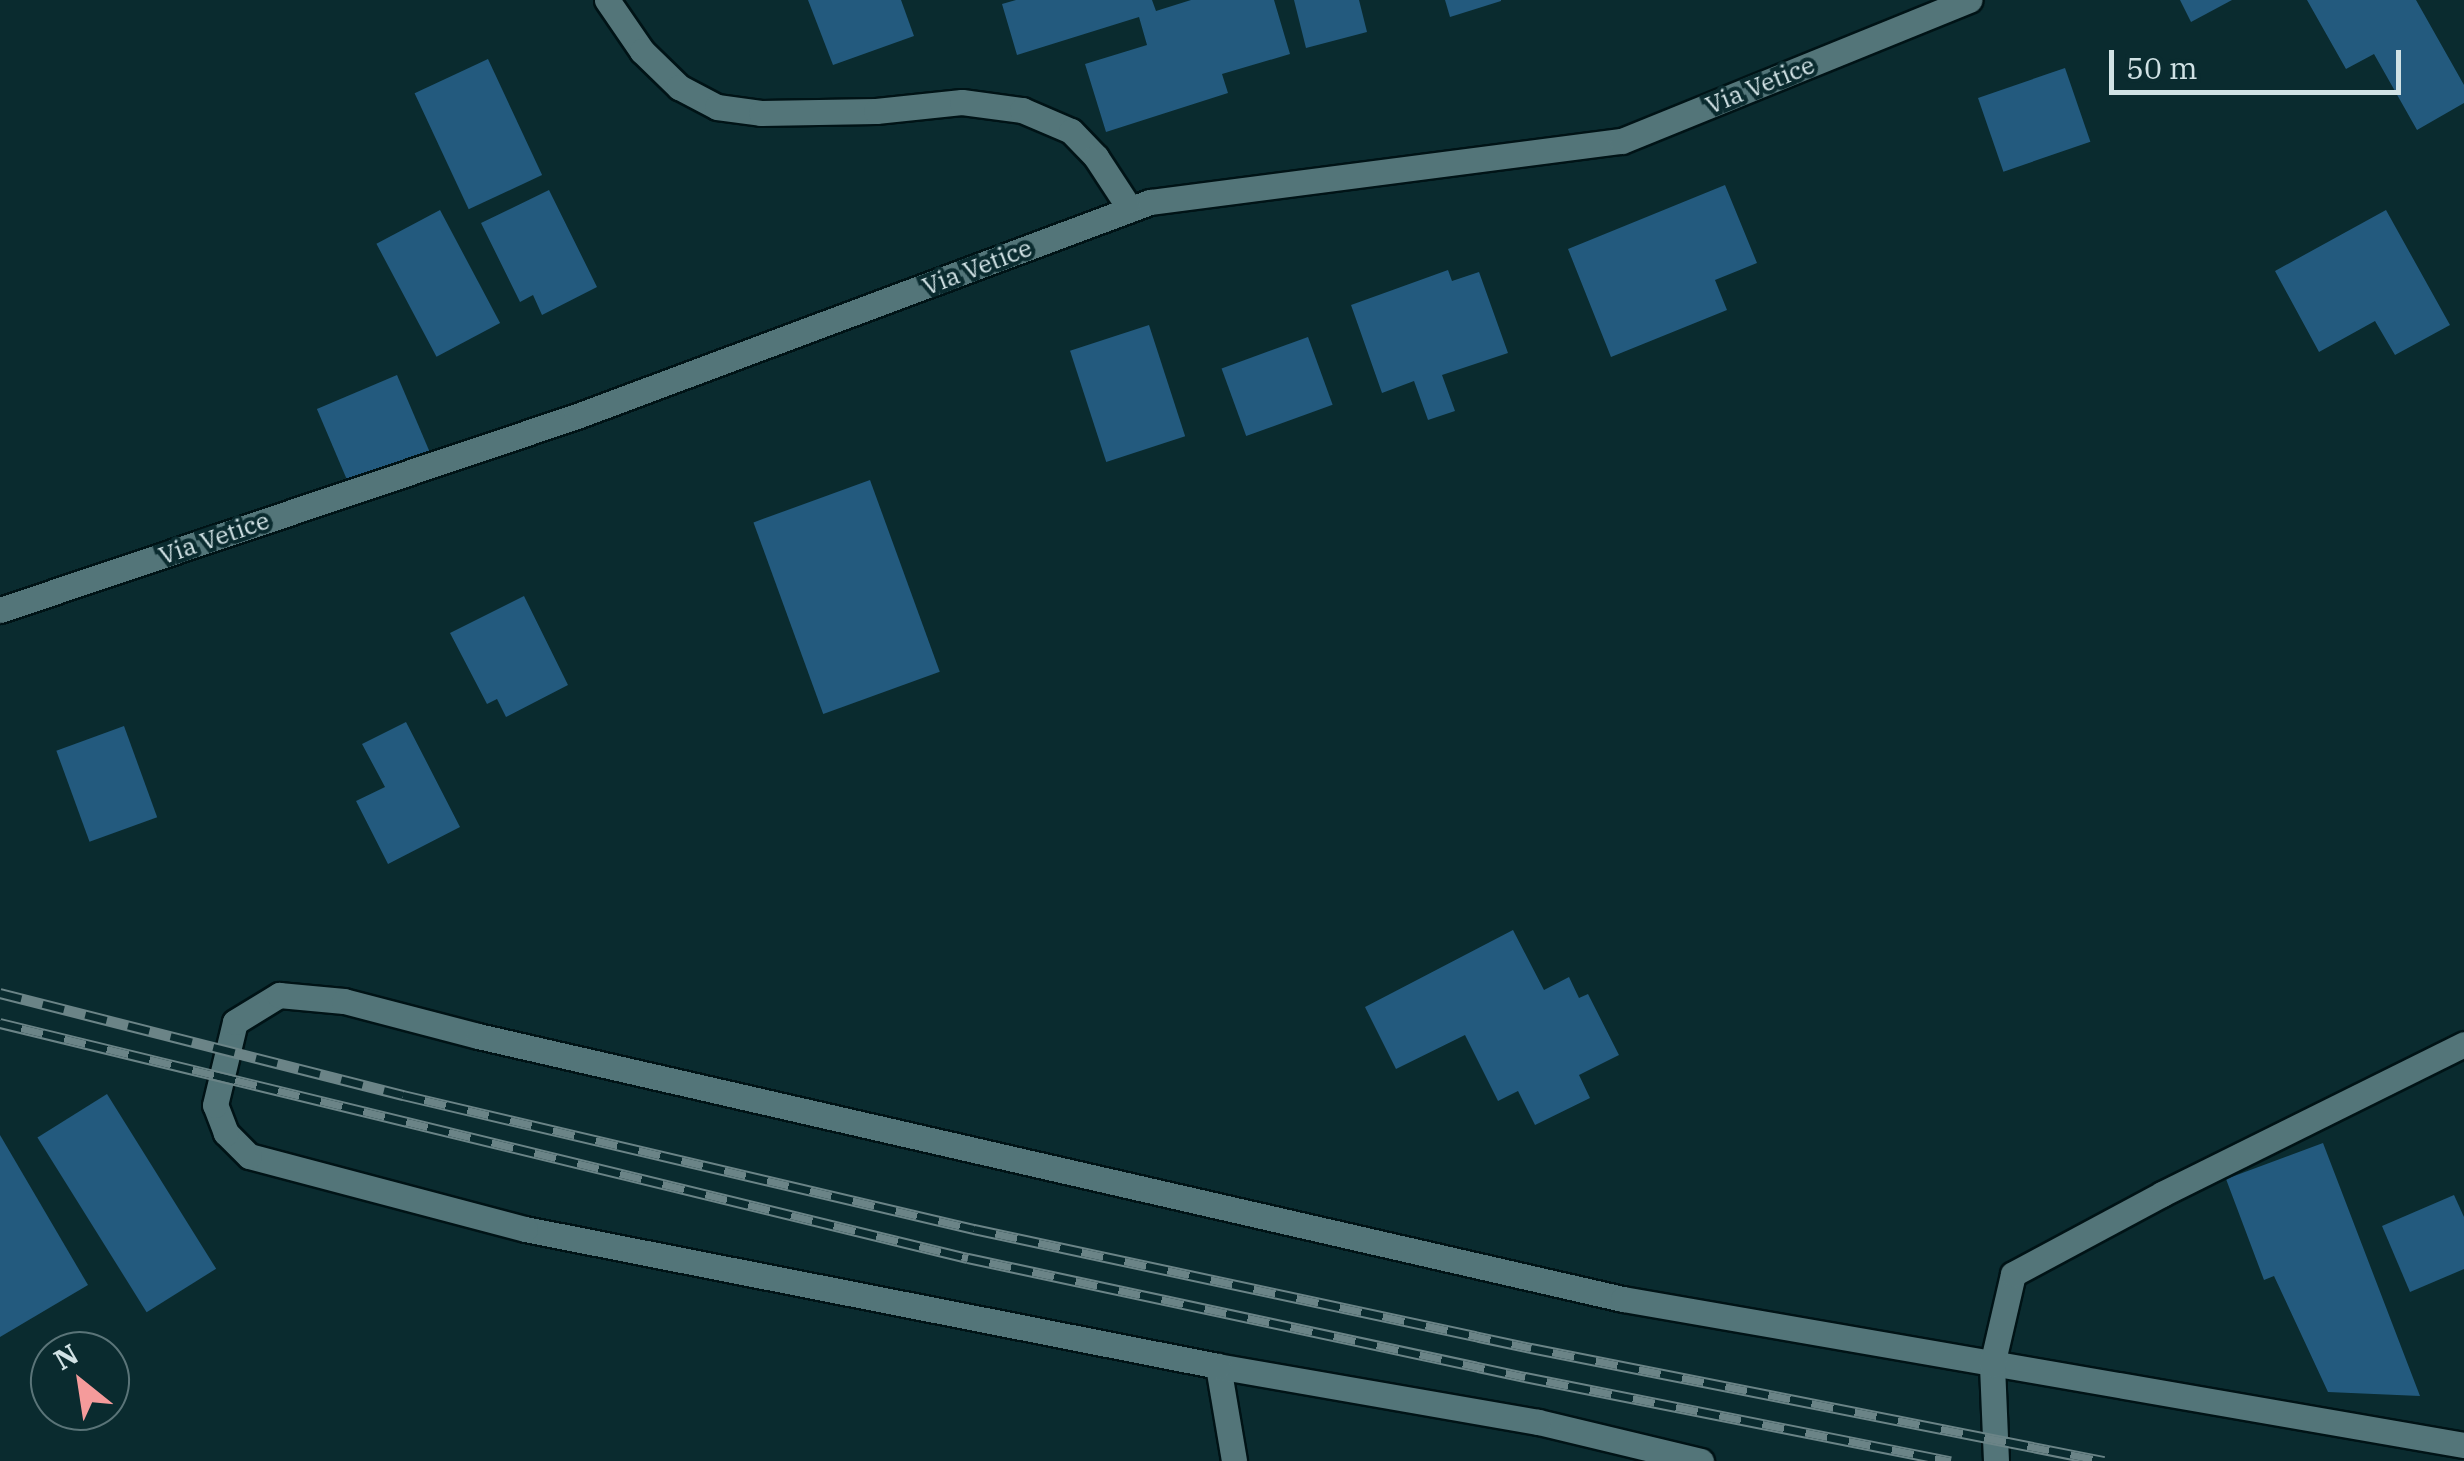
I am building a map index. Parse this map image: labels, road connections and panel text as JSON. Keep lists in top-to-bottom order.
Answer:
{
  "streets": {
    "street": ["Via Vetice"]
  },
  "scale_bar": "50 m",
  "north": "top left"
}
